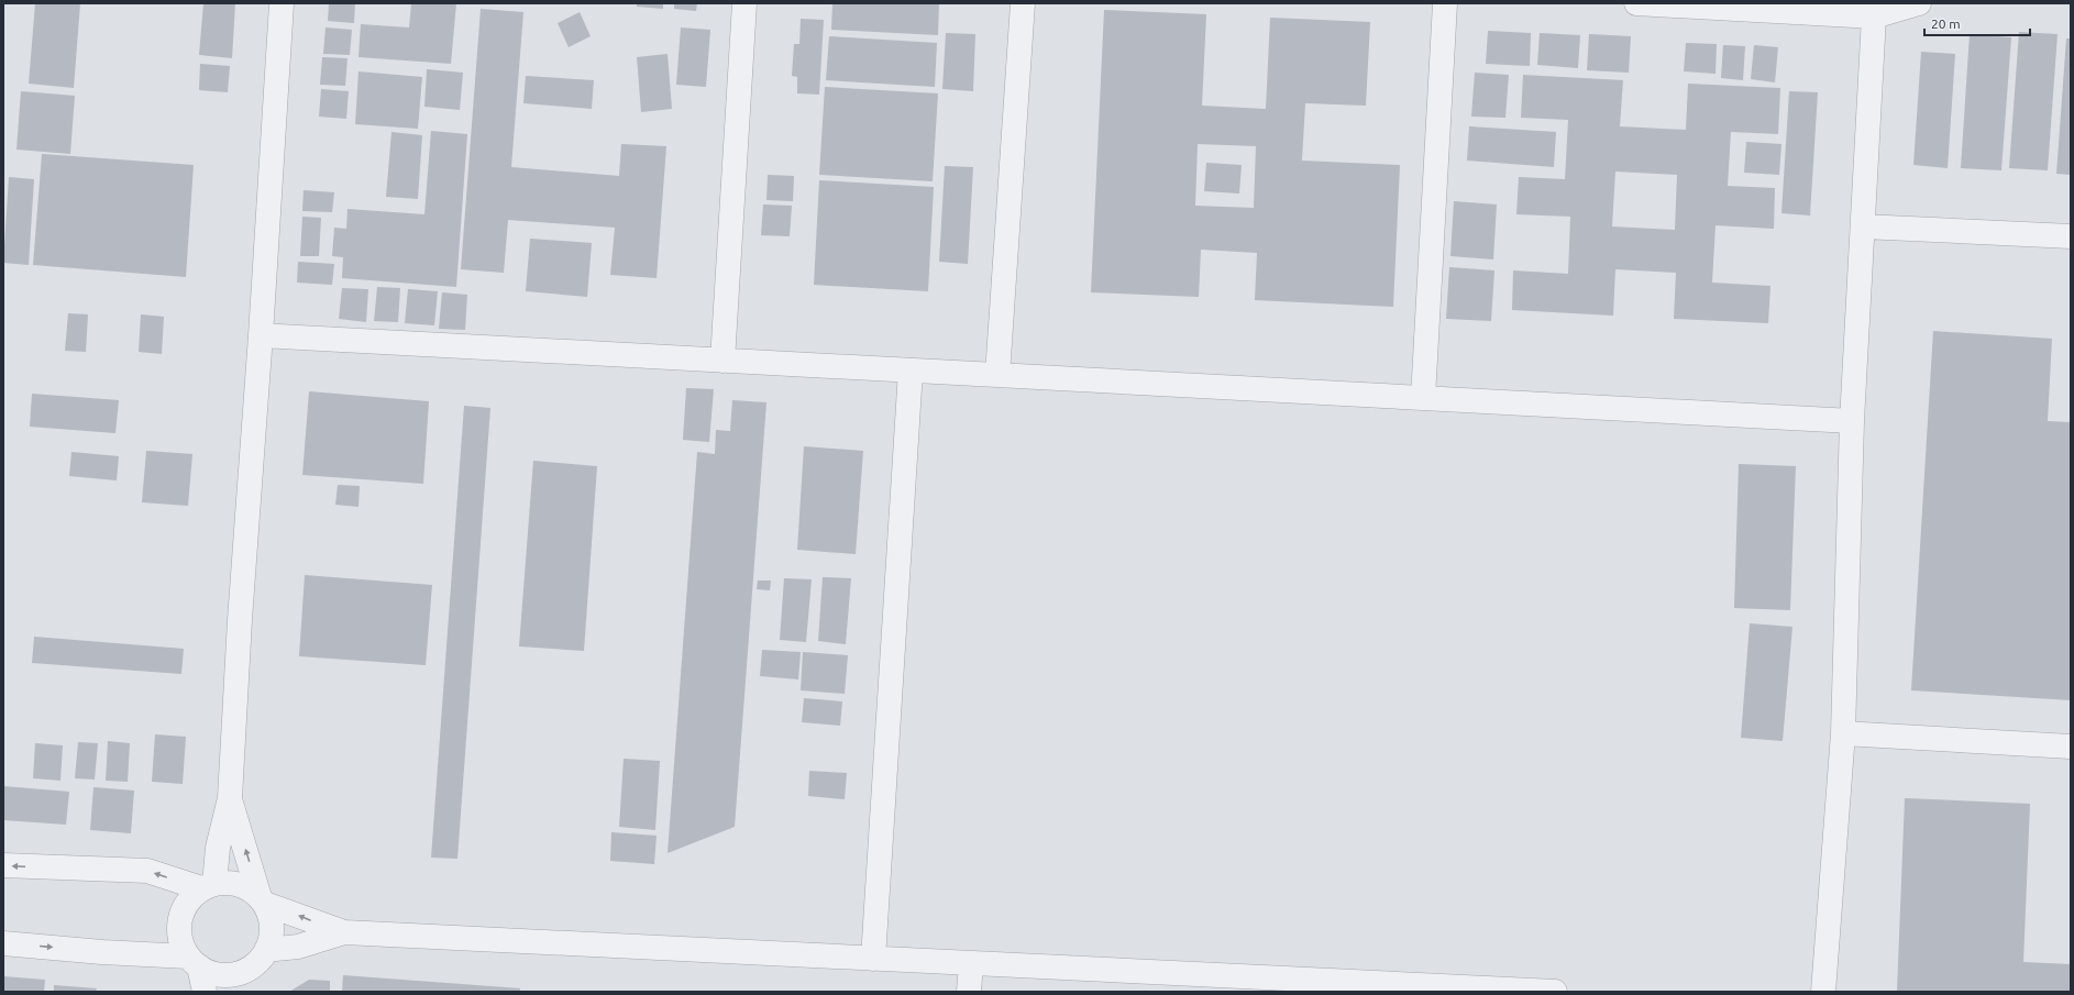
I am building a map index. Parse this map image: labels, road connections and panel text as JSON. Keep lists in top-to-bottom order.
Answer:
{
  "scale_bar": "20 m"
}
